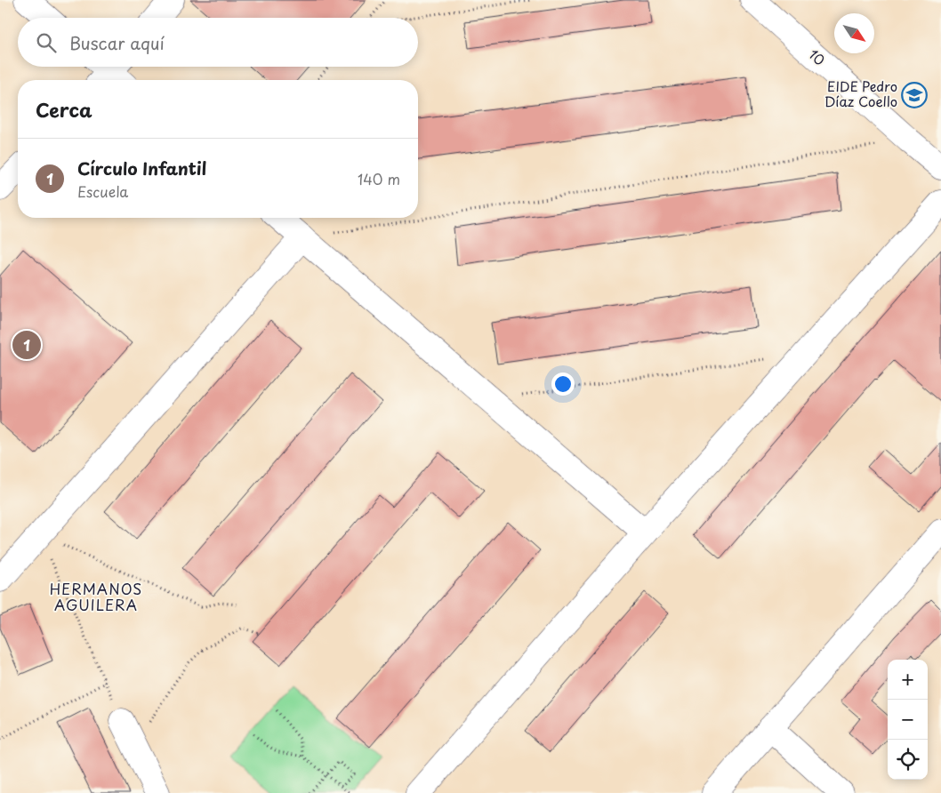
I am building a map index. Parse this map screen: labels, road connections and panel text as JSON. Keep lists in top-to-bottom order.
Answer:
{
  "streets": {
    "street": ["10"]
  },
  "districts": ["HERMANOS AGUILERA"],
  "places": {
    "school or university": ["EIDE Pedro Díaz Coello"]
  },
  "north": "bottom right",
  "page": {
    "search": "Buscar aquí",
    "heading": "Cerca",
    "list": [
      {
        "mark": "1",
        "name": "Círculo Infantil",
        "note": "Escuela",
        "value": "140 m"
      }
    ],
    "pins": "1",
    "map_buttons": ["+", "−"]
  }
}
